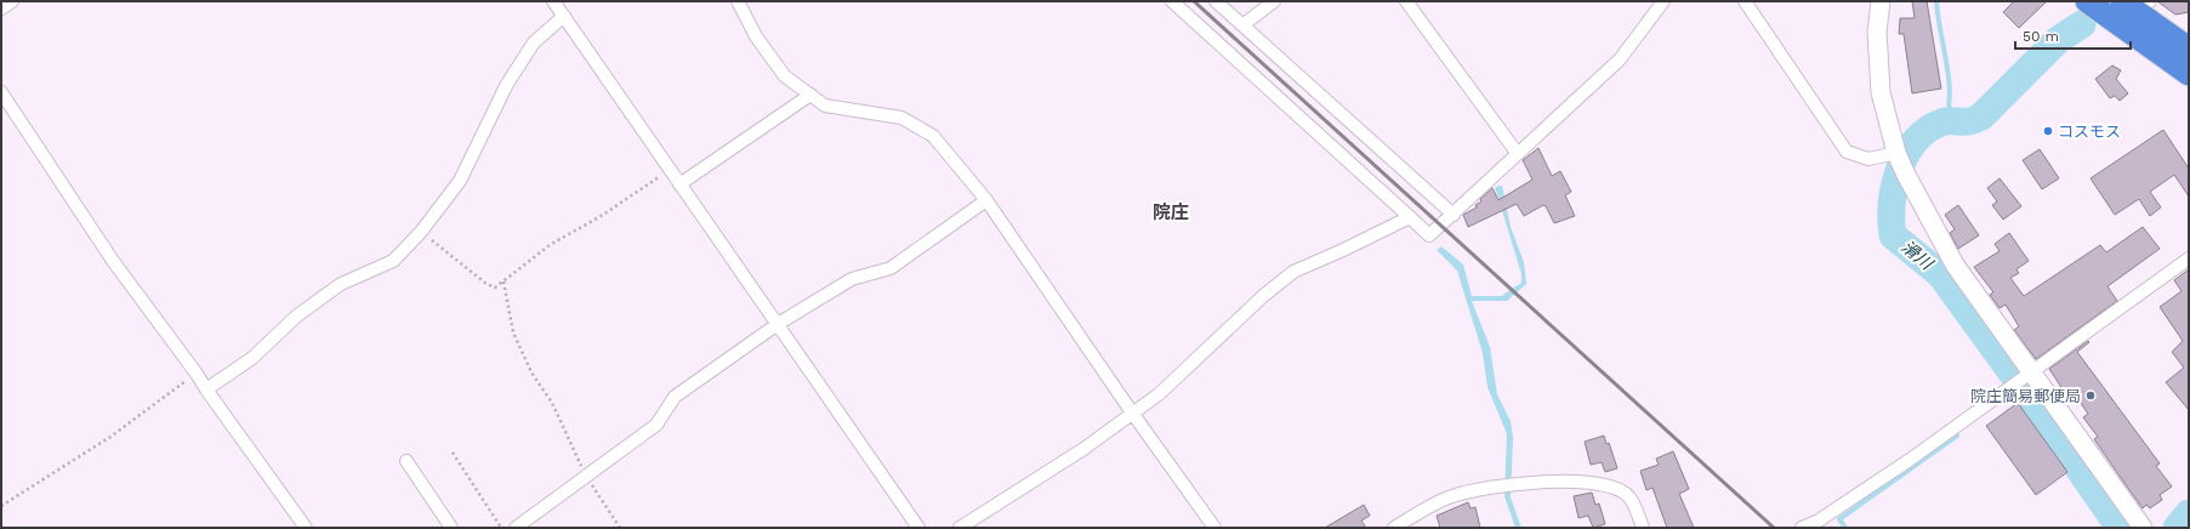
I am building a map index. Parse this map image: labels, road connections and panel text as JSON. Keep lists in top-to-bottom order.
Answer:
{
  "districts": ["院庄"],
  "water": ["滑川"],
  "places": ["コスモス", "院庄簡易郵便局"],
  "scale_bar": "50 m"
}
